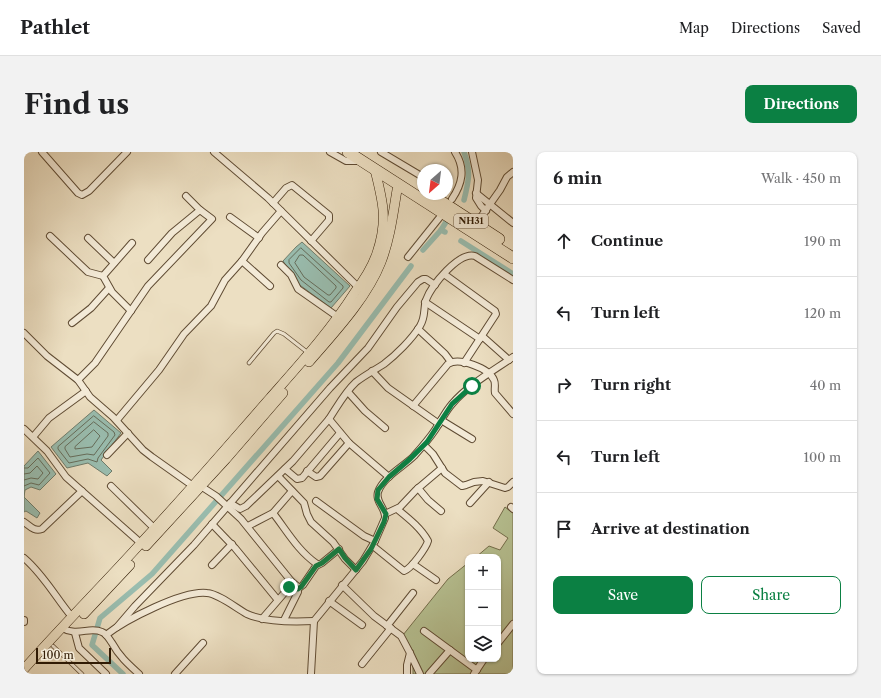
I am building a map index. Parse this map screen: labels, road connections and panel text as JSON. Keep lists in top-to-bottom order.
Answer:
{
  "streets": {
    "highway": ["NH31"]
  },
  "scale_bar": "100 m",
  "north": "bottom left",
  "page": {
    "header": "Pathlet",
    "nav": ["Map", "Directions", "Saved"],
    "buttons": [
      "Directions",
      ["Save", "Share"]
    ],
    "title": "Find us",
    "heading": ["6 min", "Walk · 450 m"],
    "list": [
      ["Continue", "190 m"],
      ["Turn left", "120 m"],
      ["Turn right", "40 m"],
      ["Turn left", "100 m"],
      "Arrive at destination"
    ],
    "map_buttons": ["+", "−"],
    "scale": "100 m"
  }
}
